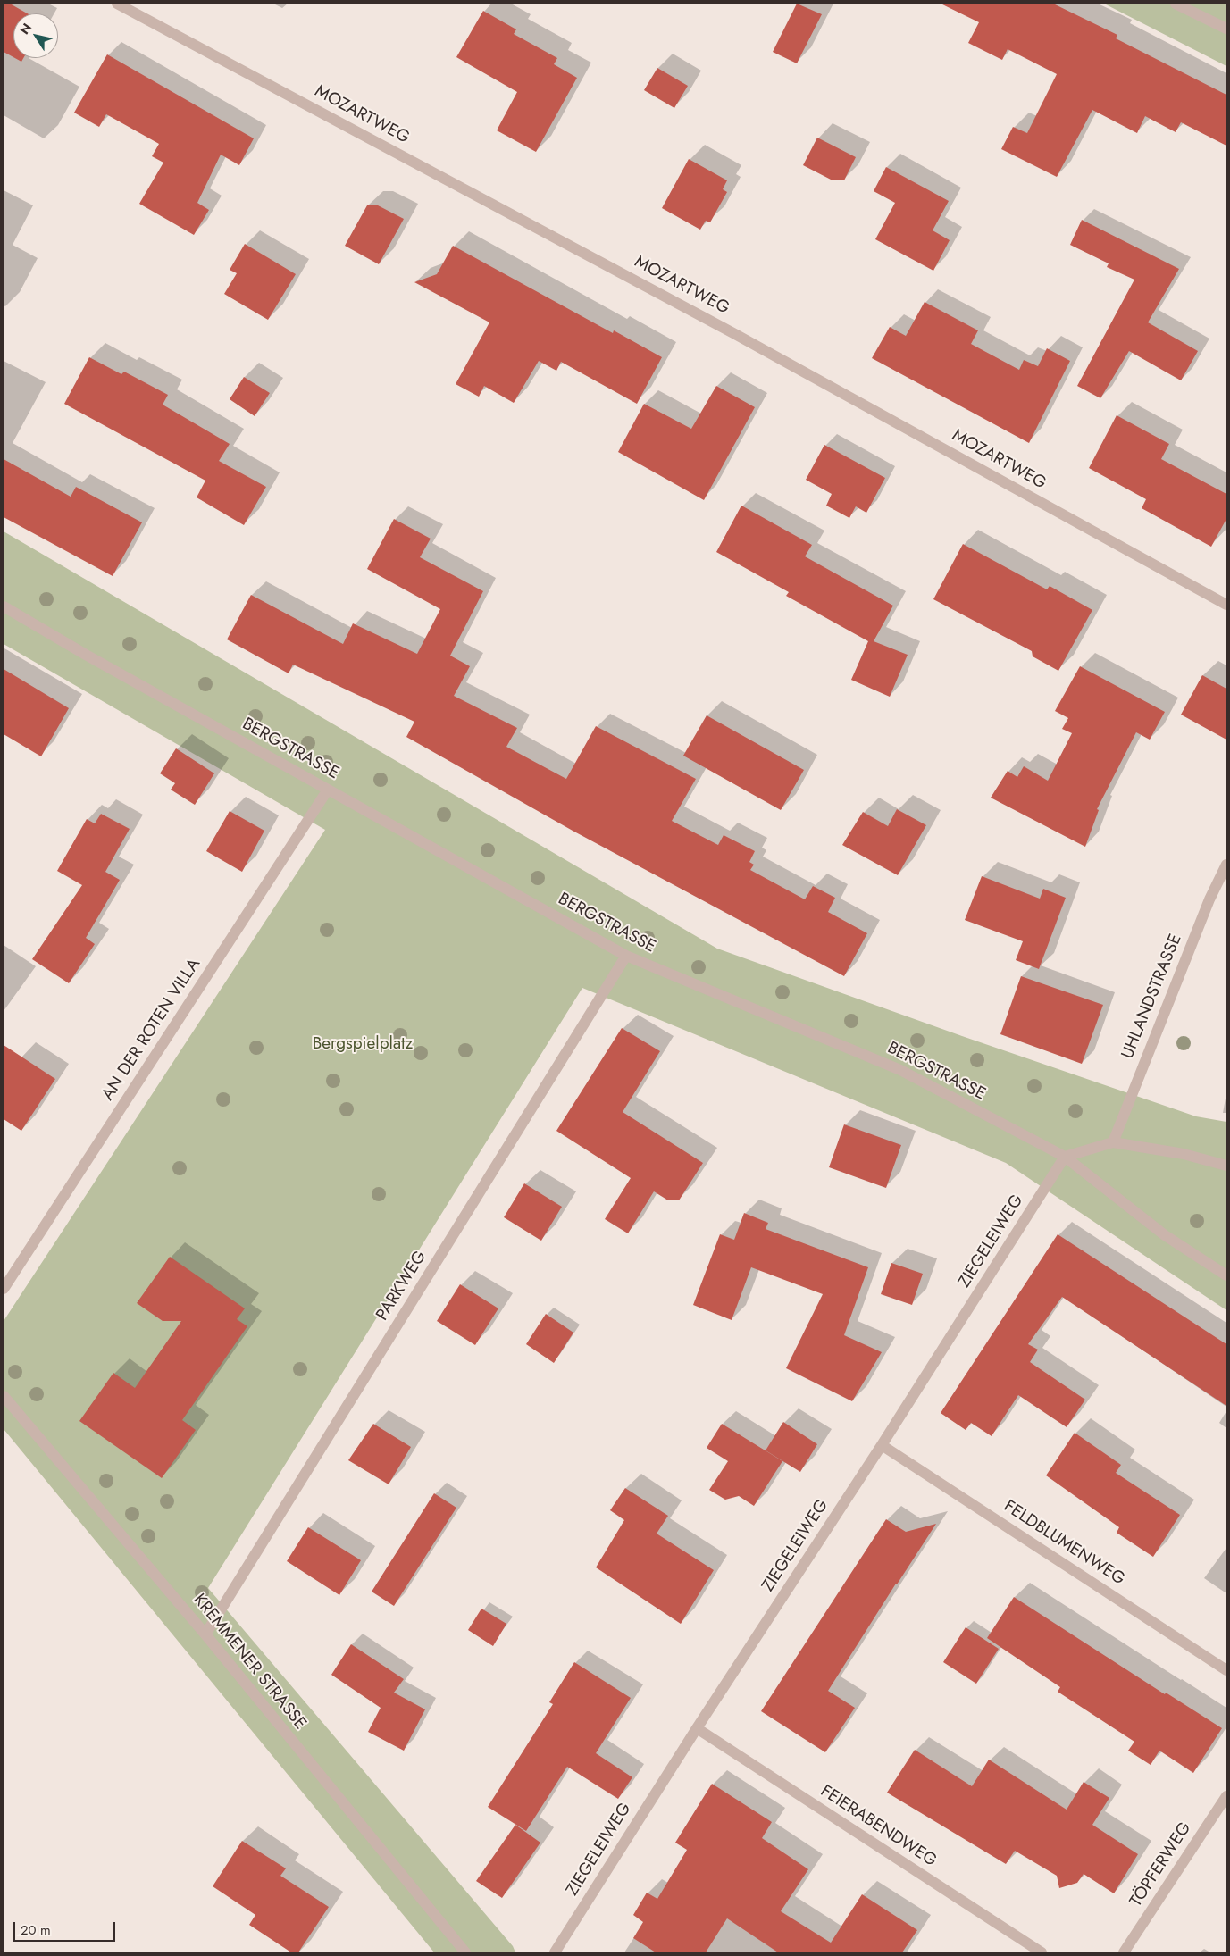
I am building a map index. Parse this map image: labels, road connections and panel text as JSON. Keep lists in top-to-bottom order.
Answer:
{
  "streets": {
    "street": [
      "MOZARTWEG",
      "BERGSTRASSE",
      "UHLANDSTRASSE",
      "AN DER ROTEN VILLA",
      "ZIEGELEIWEG",
      "PARKWEG",
      "FELDBLUMENWEG",
      "KREMMENER STRASSE",
      "FEIERABENDWEG",
      "TÖPFERWEG"
    ]
  },
  "crossings": [
    ["BERGSTRASSE", "AN DER ROTEN VILLA"],
    ["BERGSTRASSE", "ZIEGELEIWEG"],
    ["BERGSTRASSE", "PARKWEG"],
    ["ZIEGELEIWEG", "FELDBLUMENWEG"],
    ["ZIEGELEIWEG", "FEIERABENDWEG"],
    ["PARKWEG", "KREMMENER STRASSE"]
  ],
  "parks": ["Bergspielplatz"],
  "scale_bar": "20 m",
  "north": "top left"
}
